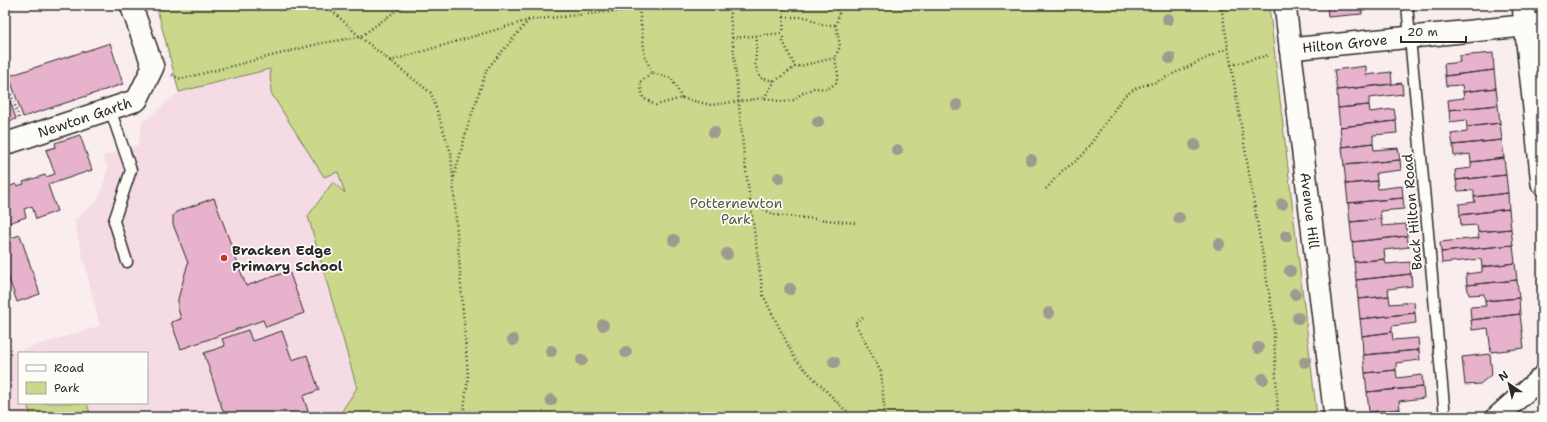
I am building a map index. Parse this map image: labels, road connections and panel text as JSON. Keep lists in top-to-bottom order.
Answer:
{
  "streets": {
    "street": ["Hilton Grove", "Newton Garth", "Avenue Hill"],
    "lane": ["Back Hilton Road"]
  },
  "crossings": [
    ["Hilton Grove", "Avenue Hill"],
    ["Hilton Grove", "Back Hilton Road"]
  ],
  "parks": ["Potternewton Park"],
  "places": ["Bracken Edge Primary School"],
  "legend": ["Road", "Park"],
  "scale_bar": "20 m",
  "north": "top left"
}
